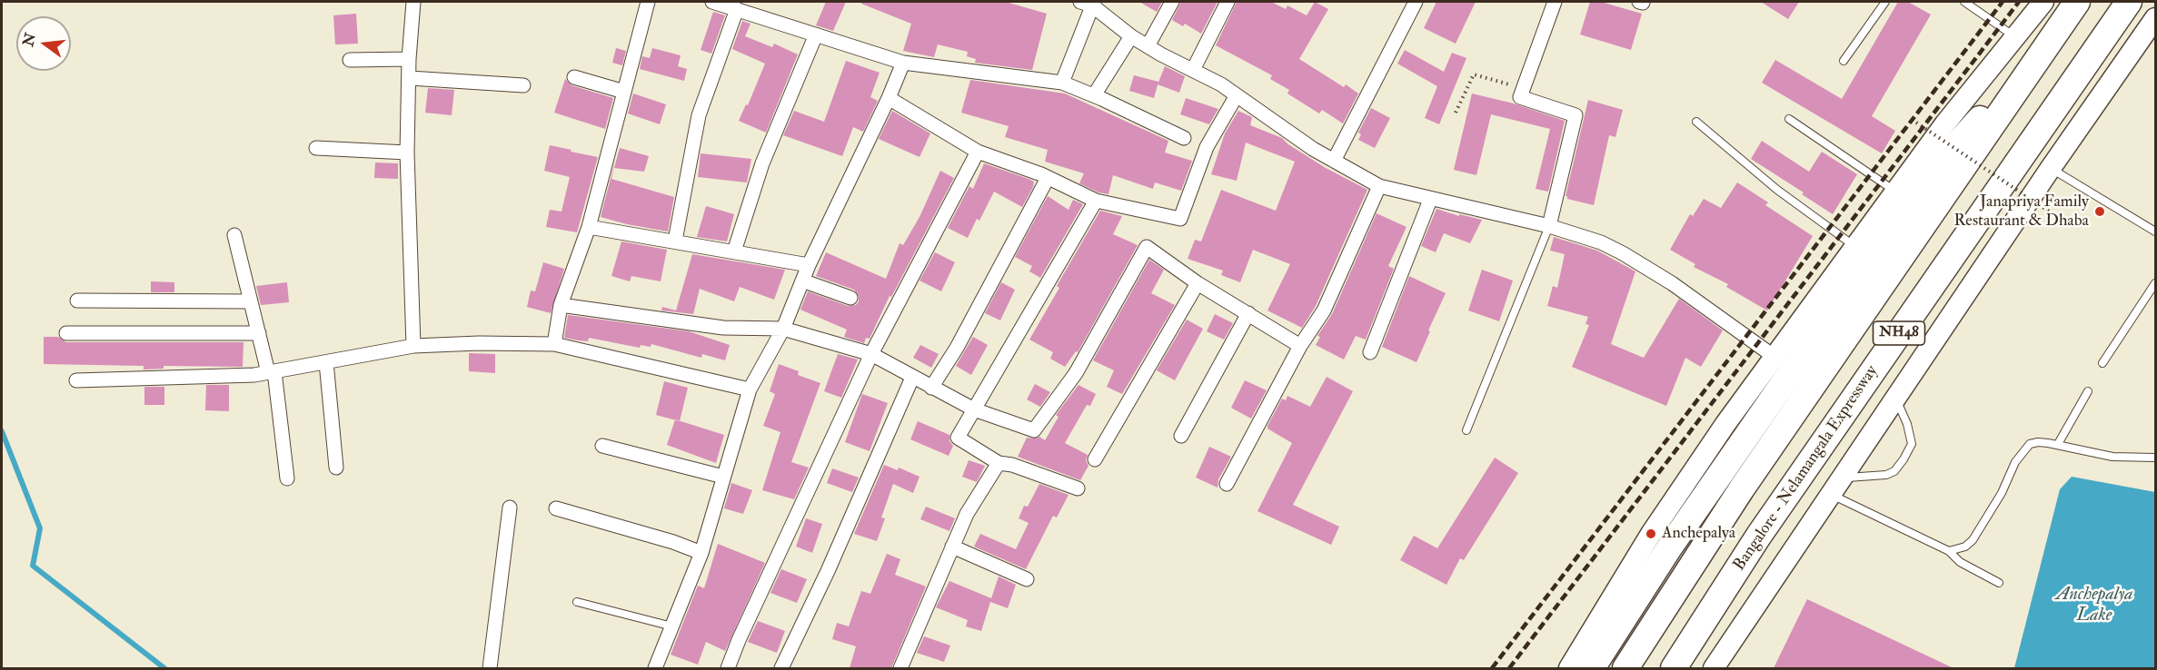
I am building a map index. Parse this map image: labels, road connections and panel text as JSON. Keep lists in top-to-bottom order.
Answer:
{
  "streets": {
    "highway": ["NH48", "Bangalore - Nelamangala Expressway"]
  },
  "water": ["Anchepalya Lake"],
  "places": ["Janapriya Family Restaurant & Dhaba", "Anchepalya"],
  "north": "left"
}
